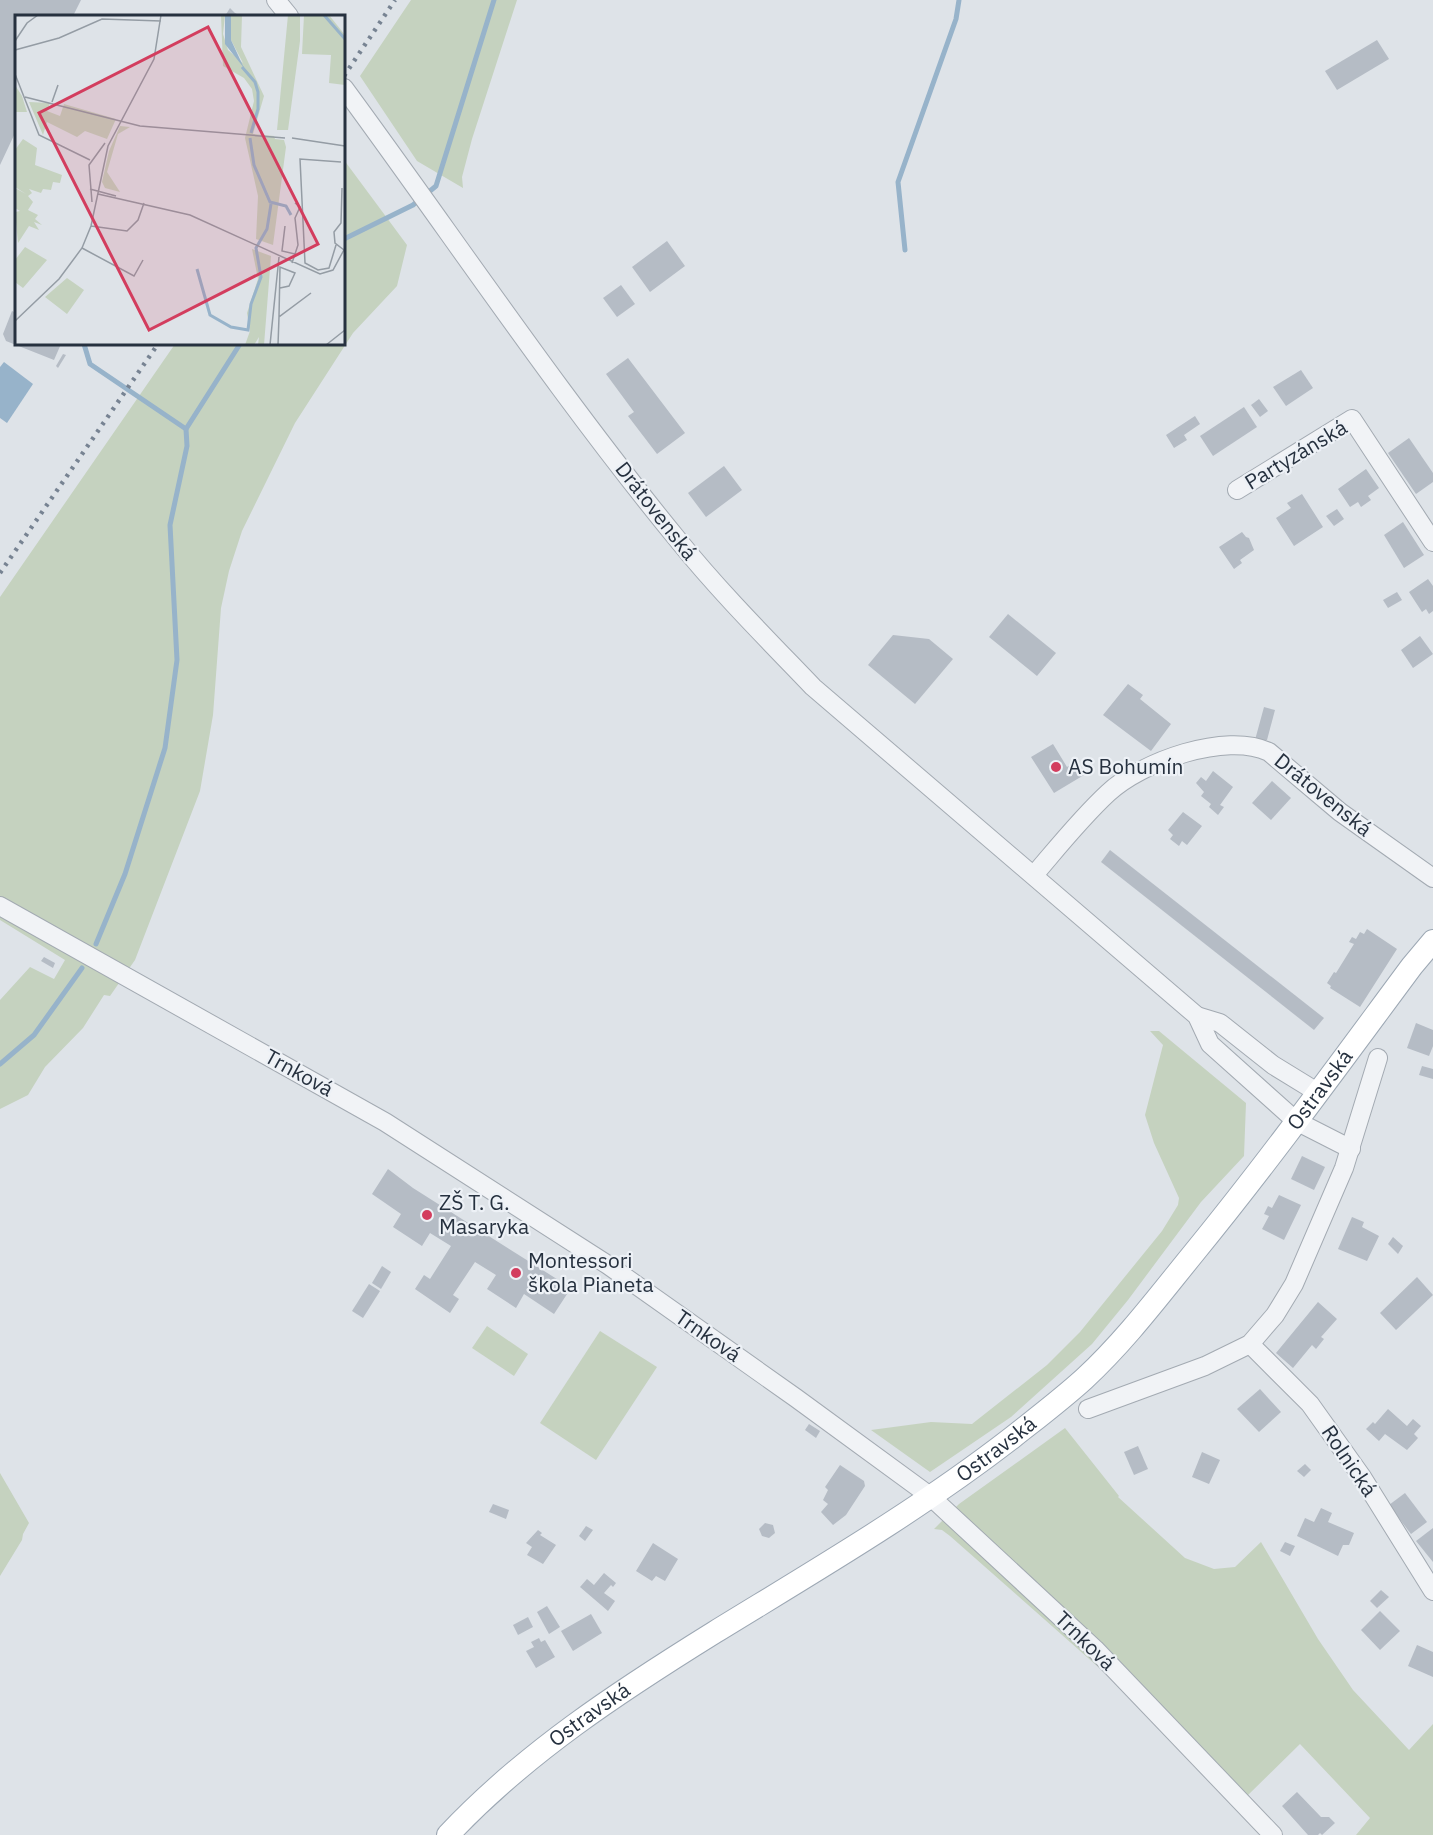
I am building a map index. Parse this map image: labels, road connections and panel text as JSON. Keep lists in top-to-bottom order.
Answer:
{
  "streets": {
    "main road": ["Ostravská"],
    "street": [
      "Partyzánská",
      "Drátovenská",
      "Trnková",
      "Rolnická"
    ]
  },
  "crossings": [
    ["Drátovenská", "Ostravská"],
    ["Trnková", "Ostravská"],
    ["Ostravská", "Rolnická"]
  ],
  "places": ["AS Bohumín", "ZŠ T. G. Masaryka", "Montessori škola Pianeta"]
}
